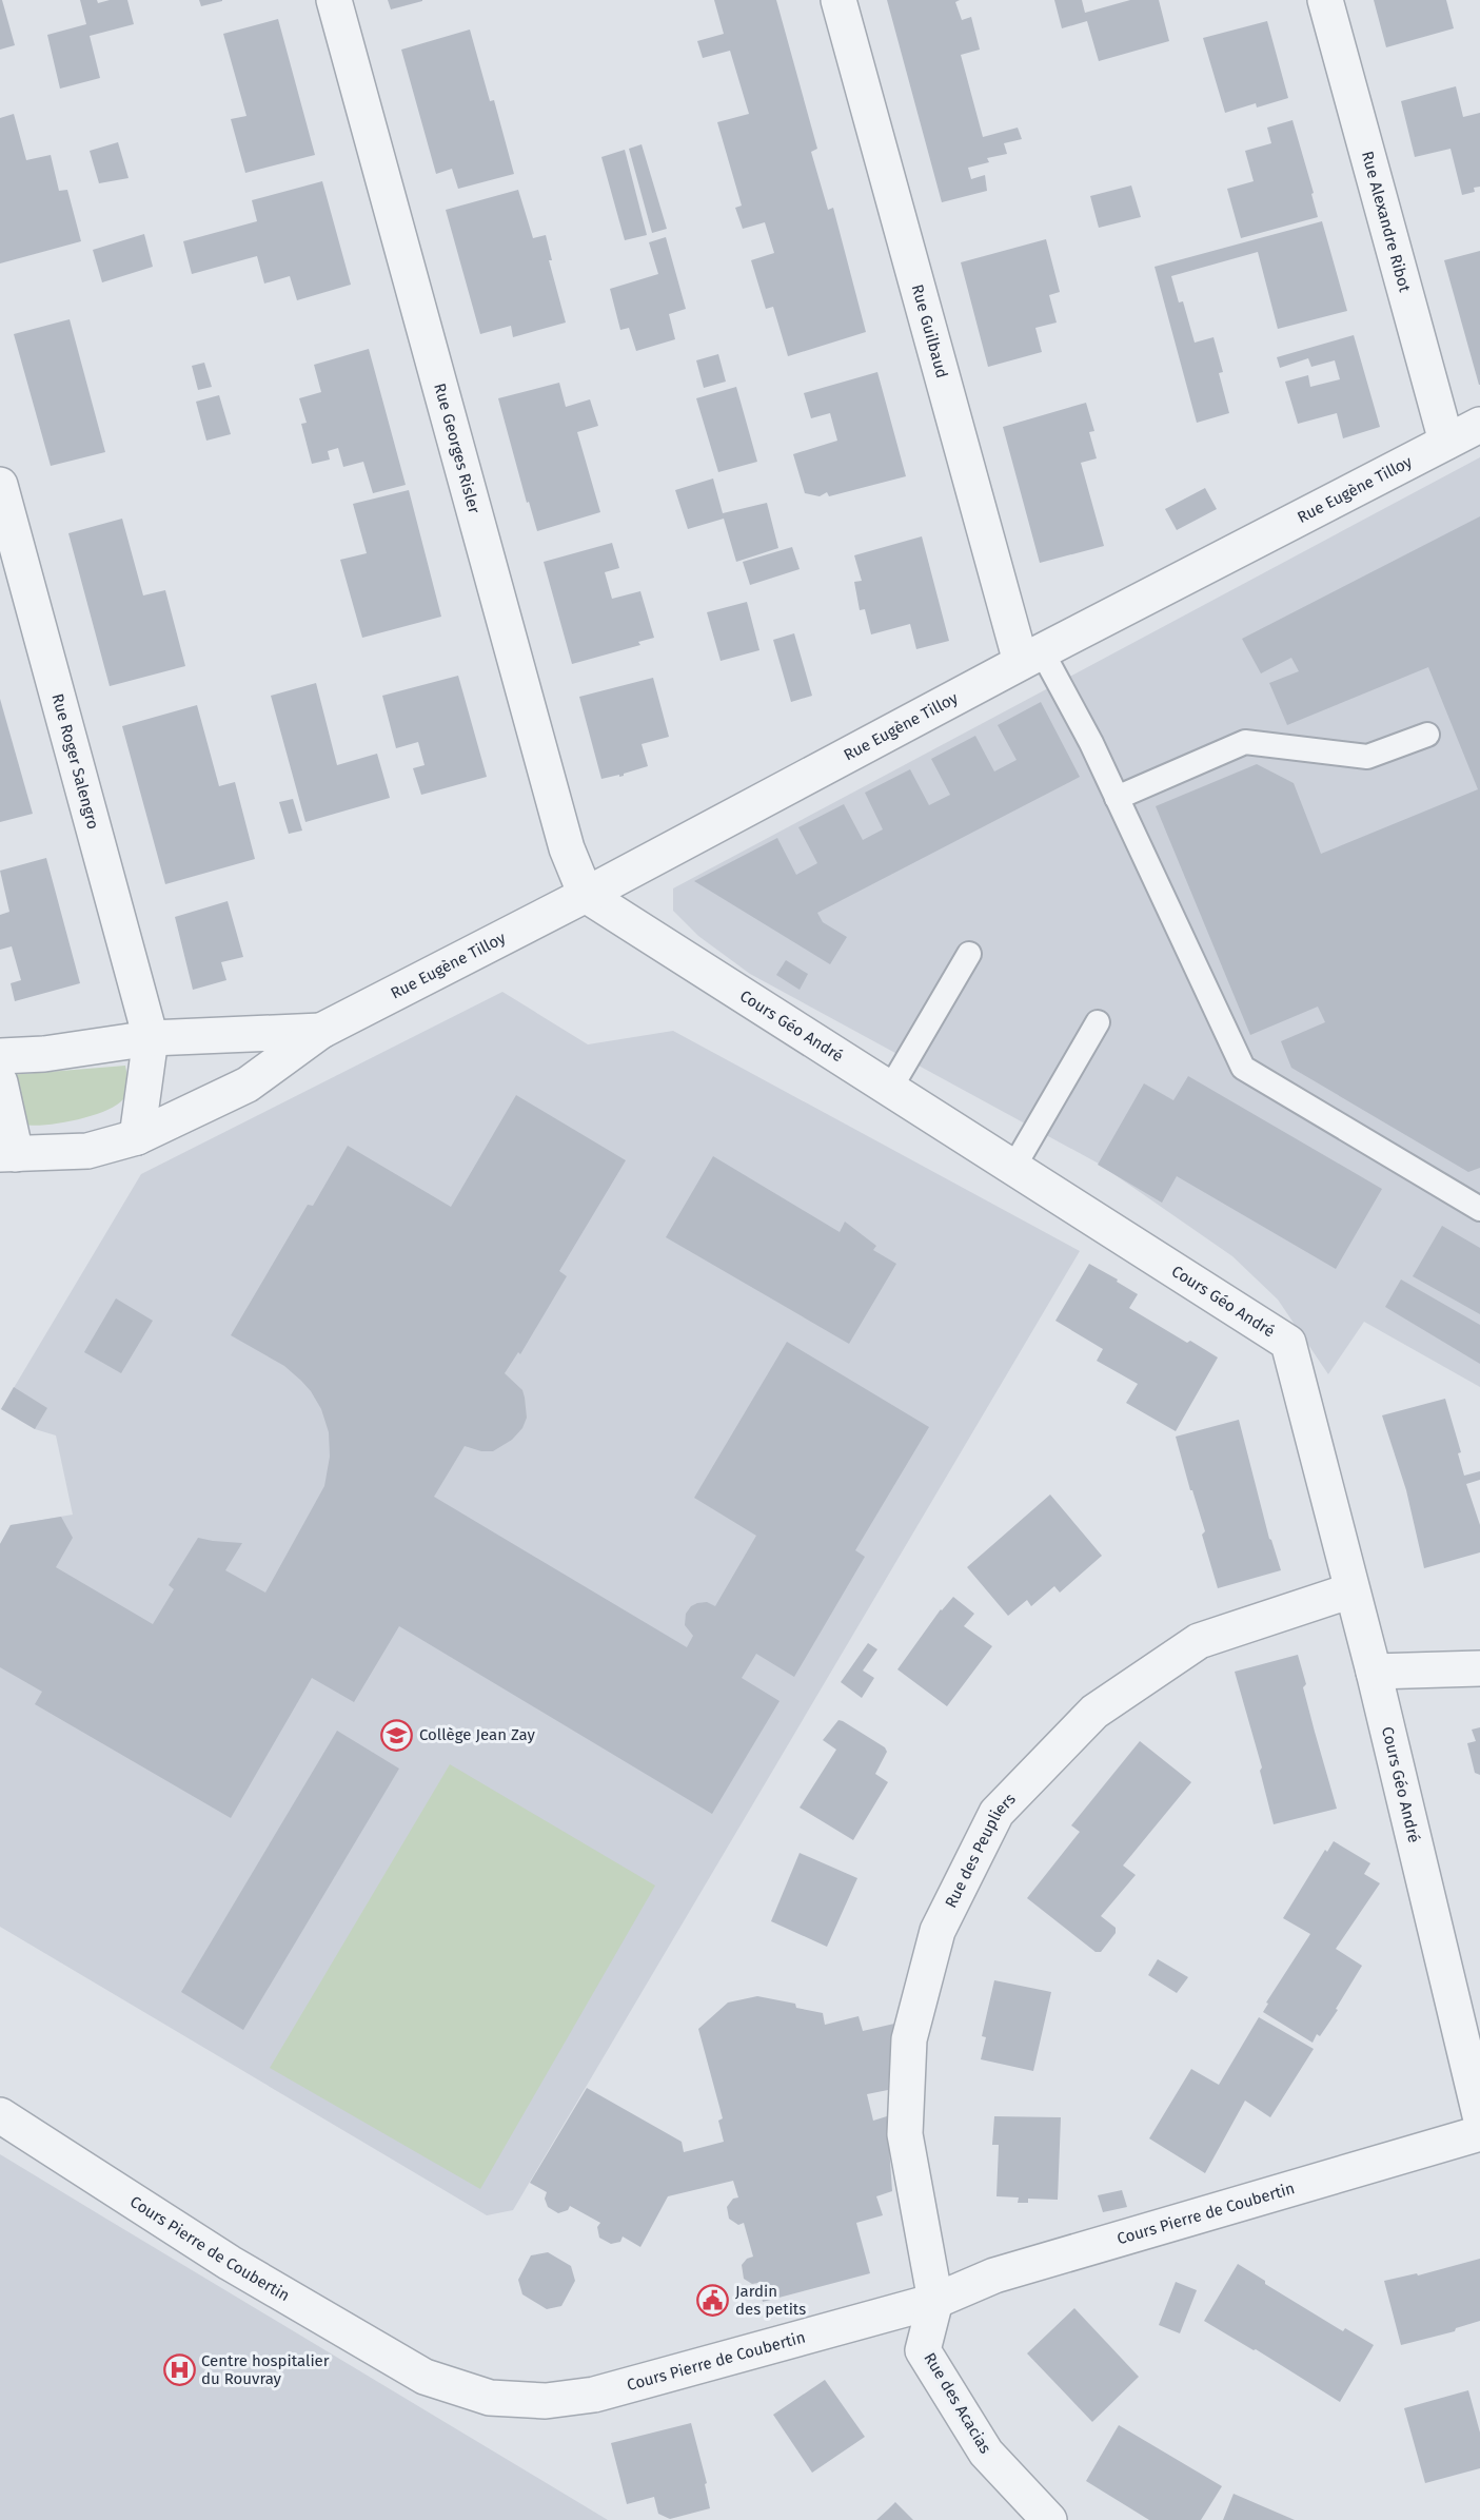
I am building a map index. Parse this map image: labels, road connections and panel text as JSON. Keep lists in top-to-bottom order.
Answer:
{
  "streets": {
    "street": [
      "Rue Alexandre Ribot",
      "Rue Guilbaud",
      "Rue Georges Risler",
      "Rue Eugène Tilloy",
      "Rue Roger Salengro",
      "Cours Géo André",
      "Rue des Peupliers",
      "Cours Pierre de Coubertin",
      "Rue des Acacias"
    ]
  },
  "crossings": [
    ["Rue Alexandre Ribot", "Rue Eugène Tilloy"],
    ["Rue Guilbaud", "Rue Eugène Tilloy"],
    ["Rue Georges Risler", "Rue Eugène Tilloy"],
    ["Rue Georges Risler", "Cours Géo André"],
    ["Rue Eugène Tilloy", "Rue Roger Salengro"],
    ["Rue Eugène Tilloy", "Cours Géo André"],
    ["Cours Géo André", "Rue des Peupliers"],
    ["Rue des Peupliers", "Cours Pierre de Coubertin"],
    ["Rue des Peupliers", "Rue des Acacias"],
    ["Cours Pierre de Coubertin", "Rue des Acacias"]
  ],
  "places": {
    "school or university": ["Collège Jean Zay"],
    "public building": ["Jardin des petits"],
    "hospital": ["Centre hospitalier du Rouvray"]
  }
}
